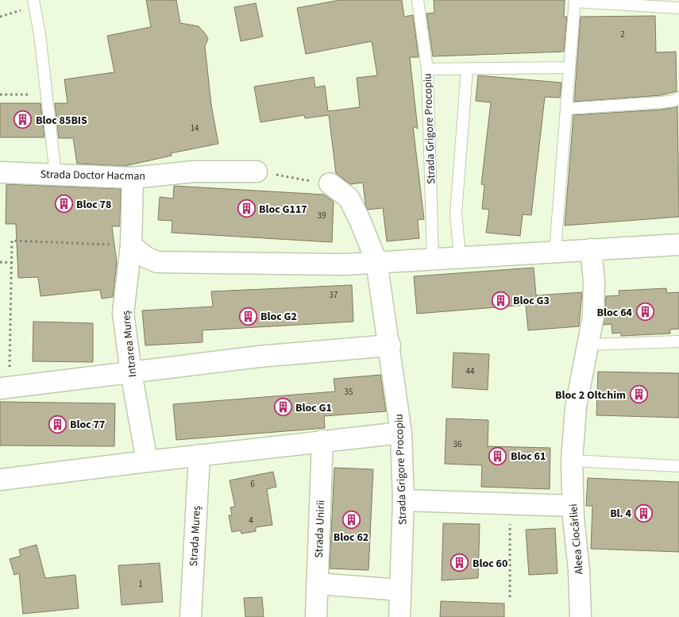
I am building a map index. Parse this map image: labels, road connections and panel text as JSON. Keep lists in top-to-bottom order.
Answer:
{
  "streets": {
    "street": [
      "Strada Grigore Procopiu",
      "Strada Doctor Hacman",
      "Intrarea Mureș",
      "Strada Unirii",
      "Strada Mureș",
      "Aleea Ciocârliei"
    ]
  },
  "crossings": [
    ["Strada Doctor Hacman", "Intrarea Mureș"]
  ],
  "places": {
    "building": [
      "Bloc 85BIS",
      "Bloc 78",
      "Bloc G117",
      "Bloc G3",
      "Bloc 64",
      "Bloc G2",
      "Bloc 2 Oltchim",
      "Bloc G1",
      "Bloc 77",
      "Bloc 61",
      "Bl. 4",
      "Bloc 62",
      "Bloc 60"
    ]
  },
  "house_numbers": [
    "2",
    "14",
    "39",
    "37",
    "44",
    "35",
    "36",
    "6",
    "4",
    "1"
  ]
}
